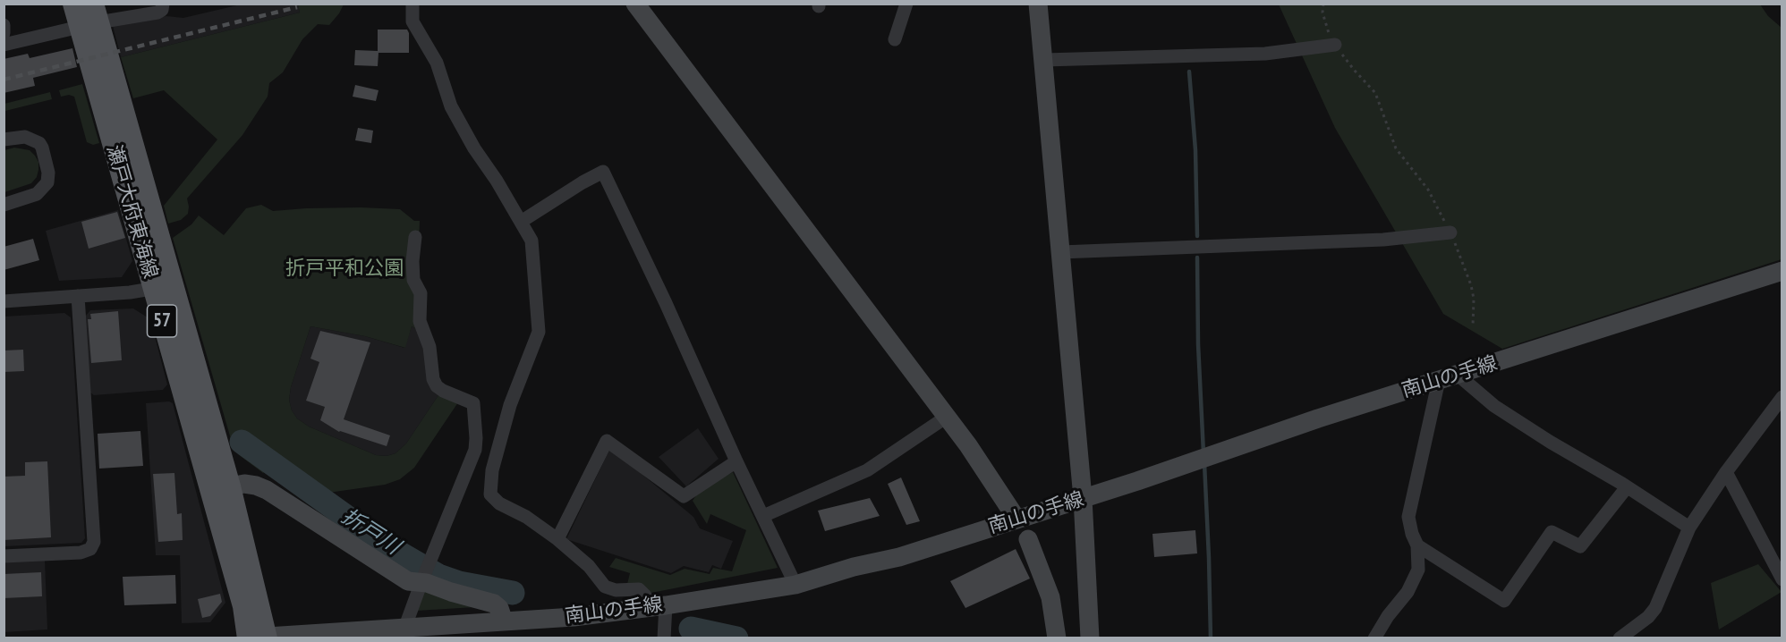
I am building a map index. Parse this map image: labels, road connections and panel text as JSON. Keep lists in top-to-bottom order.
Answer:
{
  "streets": {
    "main road": ["瀬戸大府東海線", "57"],
    "street": ["南山の手線"]
  },
  "crossings": [
    ["瀬戸大府東海線", "南山の手線"]
  ],
  "water": ["折戸川"],
  "parks": ["折戸平和公園"]
}
